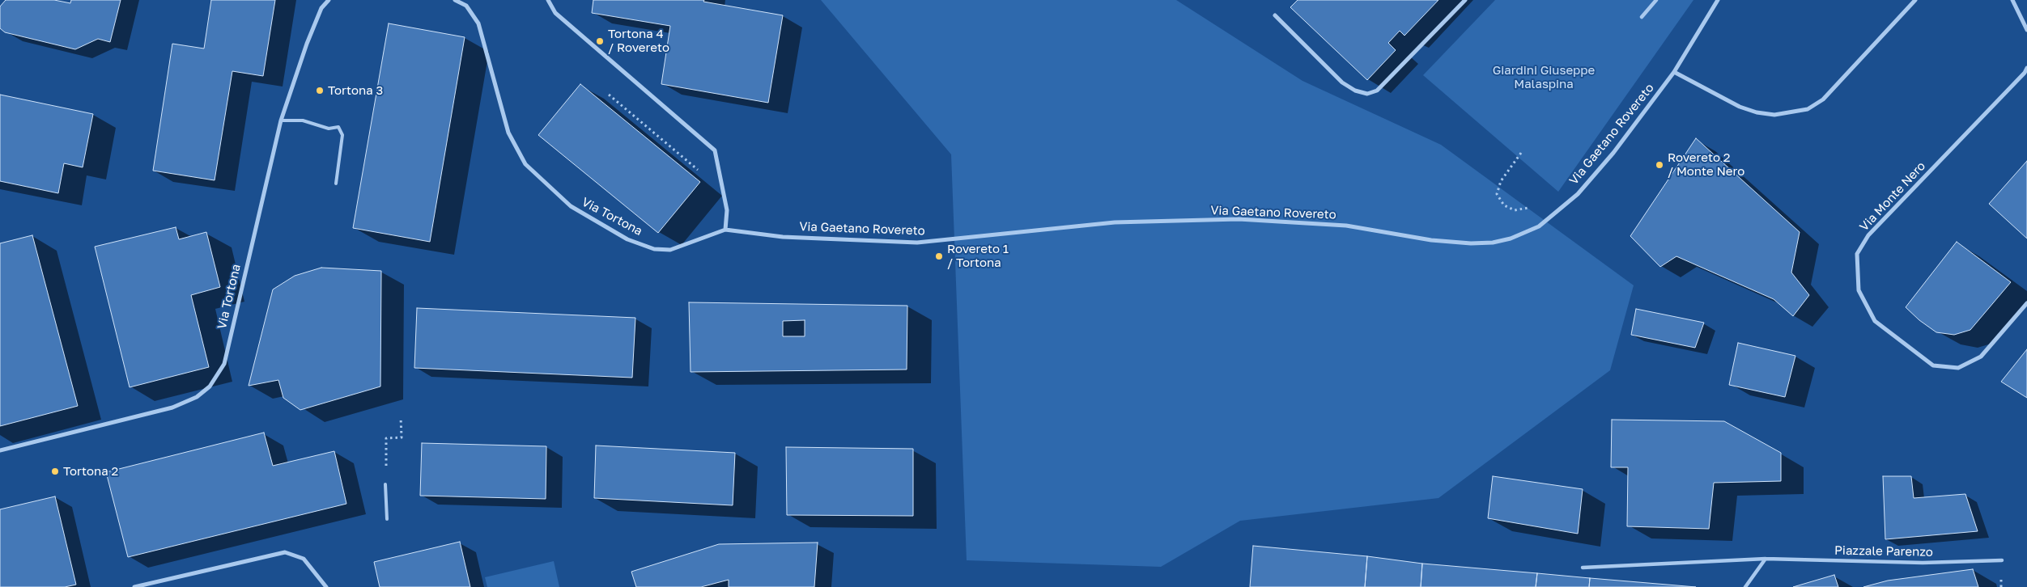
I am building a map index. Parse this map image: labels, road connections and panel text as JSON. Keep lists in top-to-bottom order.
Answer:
{
  "streets": {
    "street": [
      "Via Gaetano Rovereto",
      "Via Monte Nero",
      "Via Tortona",
      "Piazzale Parenzo"
    ]
  },
  "crossings": [
    ["Via Gaetano Rovereto", "Via Tortona"]
  ],
  "parks": ["Giardini Giuseppe Malaspina"],
  "places": [
    "Tortona 4 / Rovereto",
    "Tortona 3",
    "Rovereto 2 / Monte Nero",
    "Rovereto 1 / Tortona",
    "Tortona 2"
  ]
}
